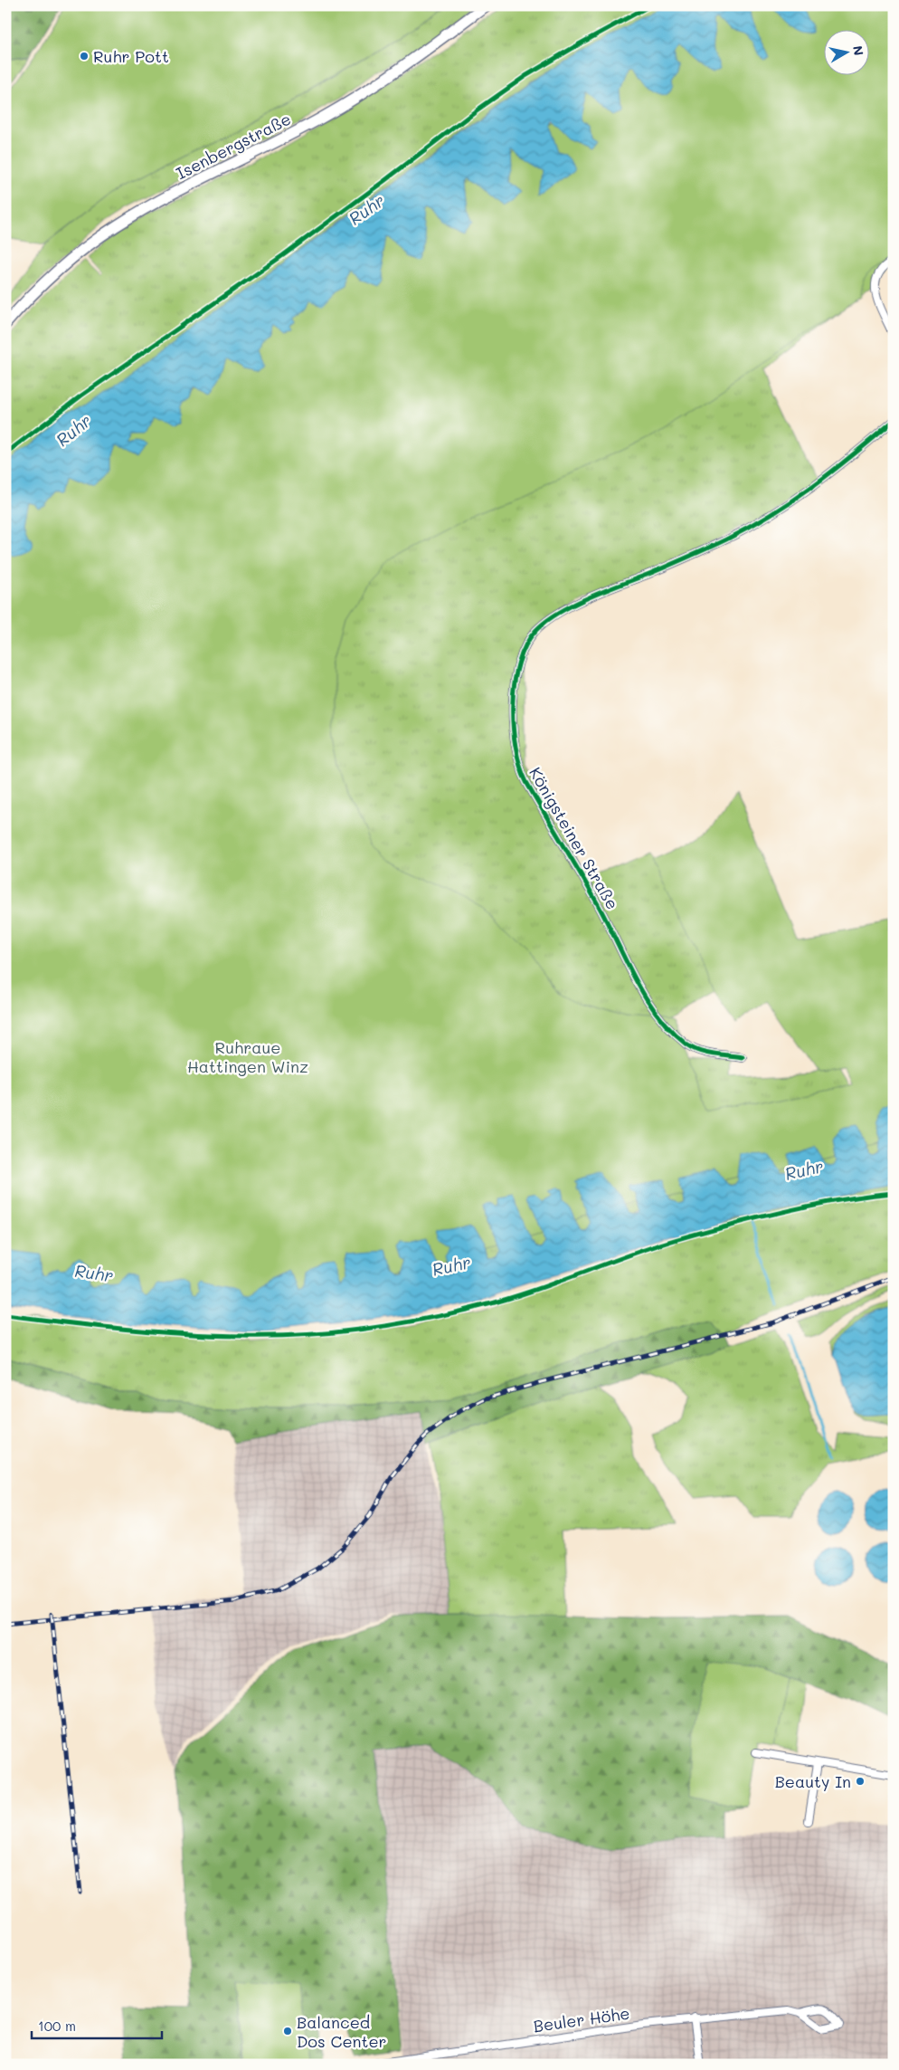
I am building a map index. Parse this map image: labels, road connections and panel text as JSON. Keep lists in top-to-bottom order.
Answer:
{
  "streets": {
    "main road": ["Isenbergstraße"],
    "street": ["Königsteiner Straße", "Beuler Höhe"]
  },
  "water": ["Ruhr"],
  "parks": ["Ruhraue Hattingen Winz"],
  "places": ["Ruhr Pott", "Beauty In", "Balanced Dos Center"],
  "scale_bar": "100 m",
  "north": "right"
}
